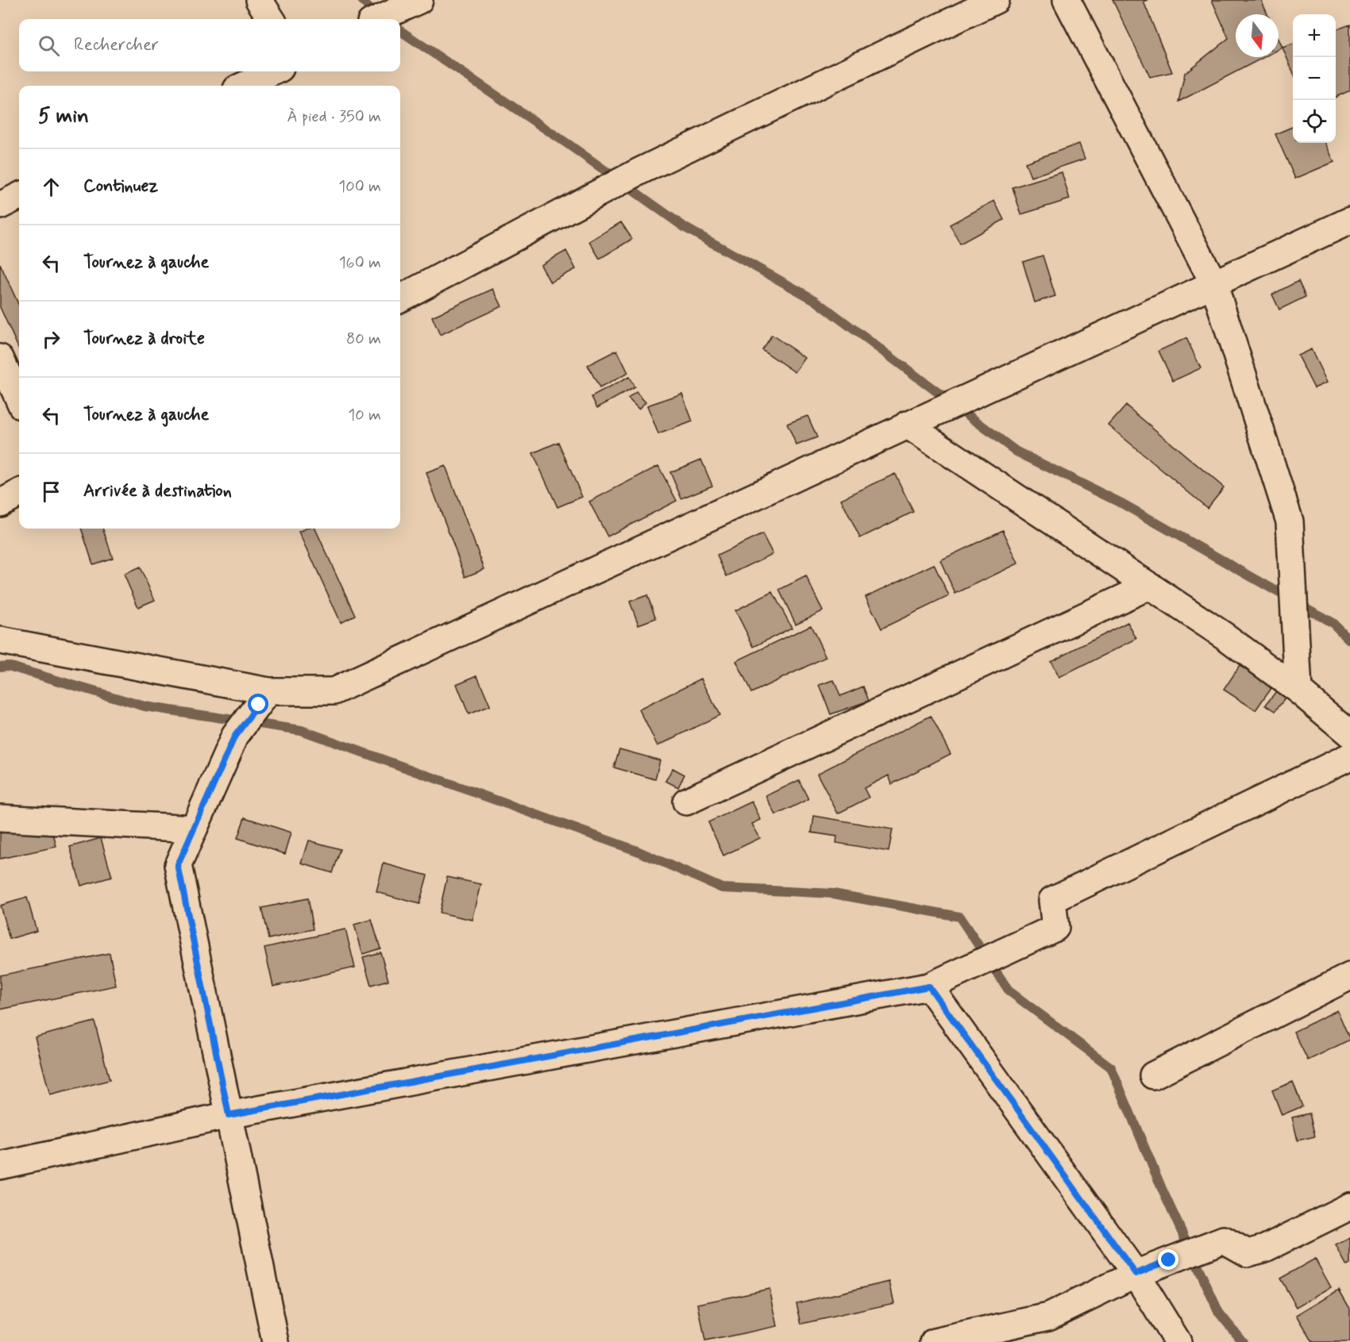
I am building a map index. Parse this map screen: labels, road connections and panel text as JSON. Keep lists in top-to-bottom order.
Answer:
{
  "north": "bottom",
  "page": {
    "map_buttons": ["+", "−"],
    "search": "Rechercher",
    "heading": ["5 min", "À pied · 350 m"],
    "list": [
      ["Continuez", "100 m"],
      ["Tournez à gauche", "160 m"],
      ["Tournez à droite", "80 m"],
      ["Tournez à gauche", "10 m"],
      "Arrivée à destination"
    ]
  }
}
